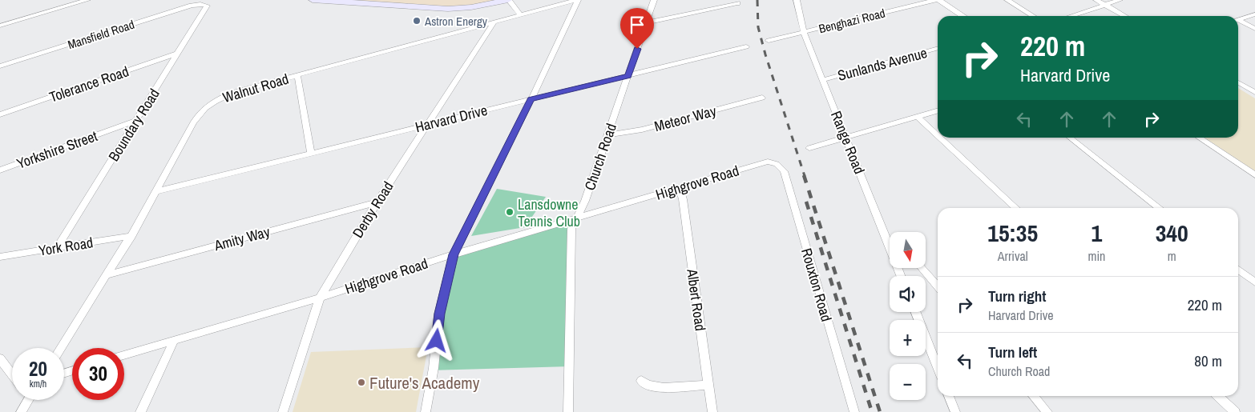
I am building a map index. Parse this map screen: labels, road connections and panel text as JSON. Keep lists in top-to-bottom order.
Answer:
{
  "streets": {
    "street": [
      "Benghazi Road",
      "Mansfield Road",
      "Sunlands Avenue",
      "Tolerance Road",
      "Walnut Road",
      "Harvard Drive",
      "Meteor Way",
      "Boundary Road",
      "Range Road",
      "Yorkshire Street",
      "Church Road",
      "Highgrove Road",
      "Derby Road",
      "Amity Way",
      "York Road",
      "Rouxton Road",
      "Albert Road"
    ]
  },
  "crossings": [
    ["Benghazi Road", "Range Road"],
    ["Mansfield Road", "Boundary Road"],
    ["Sunlands Avenue", "Range Road"],
    ["Tolerance Road", "Boundary Road"],
    ["Walnut Road", "Harvard Drive"],
    ["Walnut Road", "Derby Road"],
    ["Walnut Road", "Amity Way"],
    ["Walnut Road", "York Road"],
    ["Harvard Drive", "Church Road"],
    ["Harvard Drive", "Derby Road"],
    ["Meteor Way", "Church Road"],
    ["Boundary Road", "Yorkshire Street"],
    ["Boundary Road", "York Road"],
    ["Church Road", "Highgrove Road"],
    ["Highgrove Road", "Derby Road"],
    ["Highgrove Road", "Rouxton Road"],
    ["Highgrove Road", "Albert Road"],
    ["Derby Road", "Amity Way"]
  ],
  "places": ["Astron Energy", "Lansdowne Tennis Club", "Future's Academy"],
  "north": "bottom",
  "page": {
    "turn": ["220 m", "Harvard Drive"],
    "eta": [
      "15:35",
      "Arrival",
      "1",
      "min",
      "340",
      "m"
    ],
    "map_buttons": ["+", "−"],
    "list": [
      {
        "name": "Turn right",
        "note": "Harvard Drive",
        "value": "220 m"
      },
      {
        "name": "Turn left",
        "note": "Church Road",
        "value": "80 m"
      }
    ],
    "speed": "20 km/h",
    "limit": "30"
  }
}
